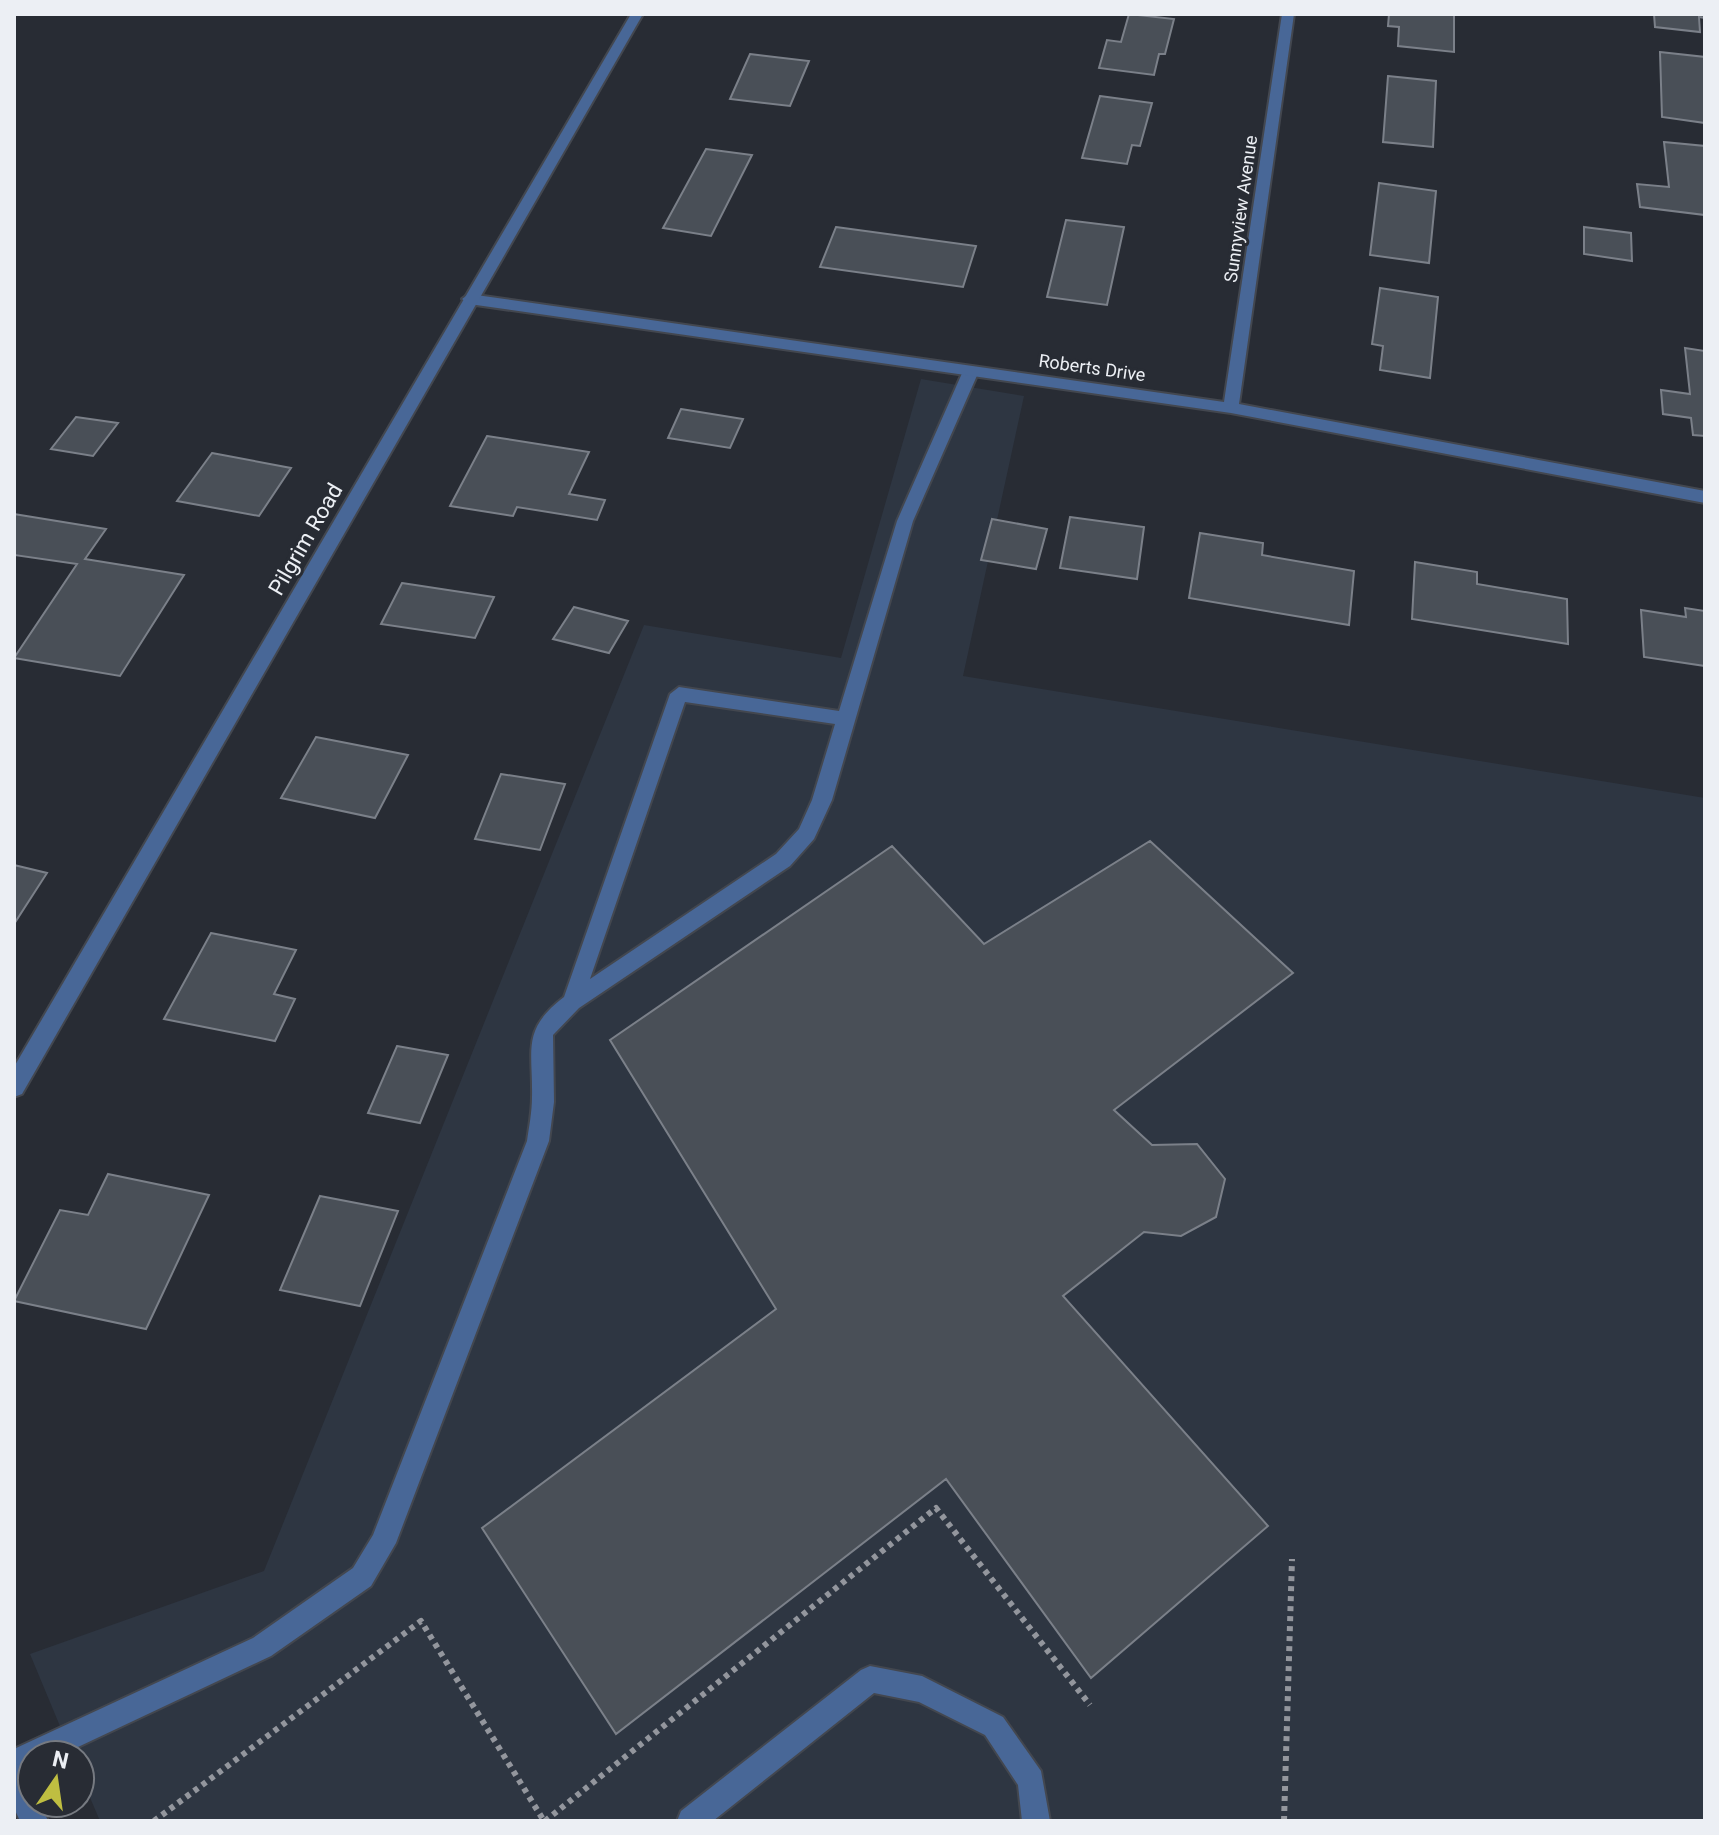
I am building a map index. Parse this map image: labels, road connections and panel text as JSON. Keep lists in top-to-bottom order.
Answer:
{
  "streets": {
    "street": ["Sunnyview Avenue", "Roberts Drive", "Pilgrim Road"]
  },
  "crossings": [
    ["Sunnyview Avenue", "Roberts Drive"],
    ["Roberts Drive", "Pilgrim Road"]
  ],
  "north": "top"
}
